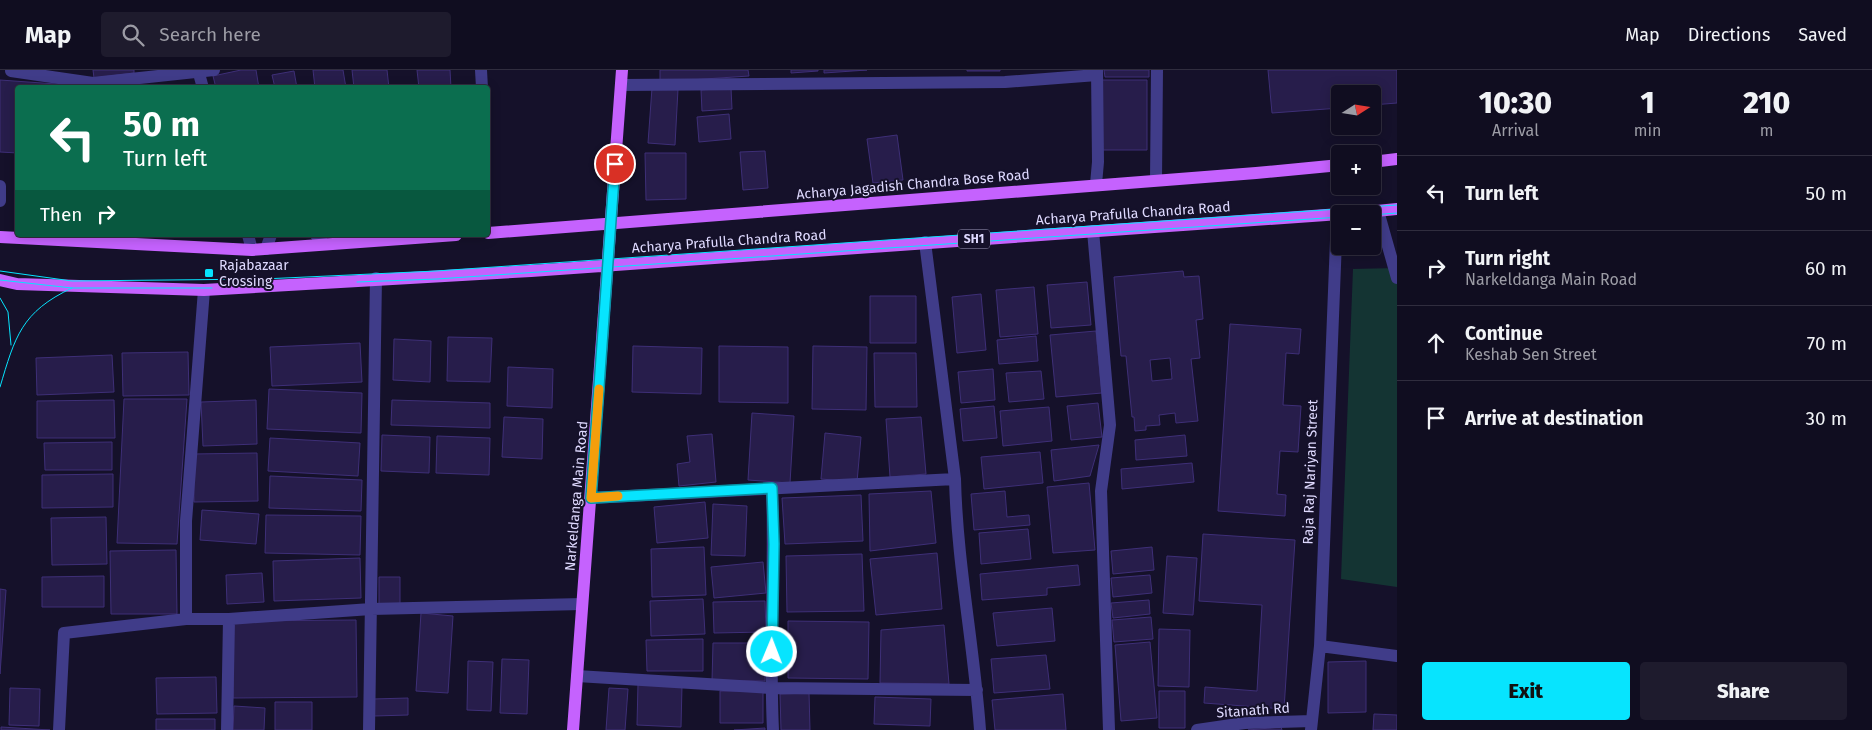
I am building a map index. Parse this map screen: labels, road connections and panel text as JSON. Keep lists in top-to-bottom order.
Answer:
{
  "streets": {
    "main road": [
      "Acharya Jagadish Chandra Bose Road",
      "Acharya Prafulla Chandra Road",
      "SH1",
      "Narkeldanga Main Road"
    ],
    "street": ["Raja Raj Nariyan Street", "Sitanath Rd"]
  },
  "crossings": [
    ["Acharya Jagadish Chandra Bose Road", "Narkeldanga Main Road"],
    ["Acharya Prafulla Chandra Road", "Narkeldanga Main Road"],
    ["Raja Raj Nariyan Street", "Sitanath Rd"]
  ],
  "places": {
    "transit": ["Rajabazaar Crossing"]
  },
  "north": "right",
  "page": {
    "header": "Map",
    "search": "Search here",
    "nav": ["Map", "Directions", "Saved"],
    "eta": [
      "10:30",
      "Arrival",
      "1",
      "min",
      "210",
      "m"
    ],
    "map_buttons": ["+", "−"],
    "turn": ["50 m", "Turn left"],
    "list": [
      {
        "name": "Turn left",
        "value": "50 m"
      },
      {
        "name": "Turn right",
        "note": "Narkeldanga Main Road",
        "value": "60 m"
      },
      {
        "name": "Continue",
        "note": "Keshab Sen Street",
        "value": "70 m"
      },
      {
        "name": "Arrive at destination",
        "value": "30 m"
      }
    ],
    "then": "Then",
    "buttons": ["Exit", "Share"]
  }
}
